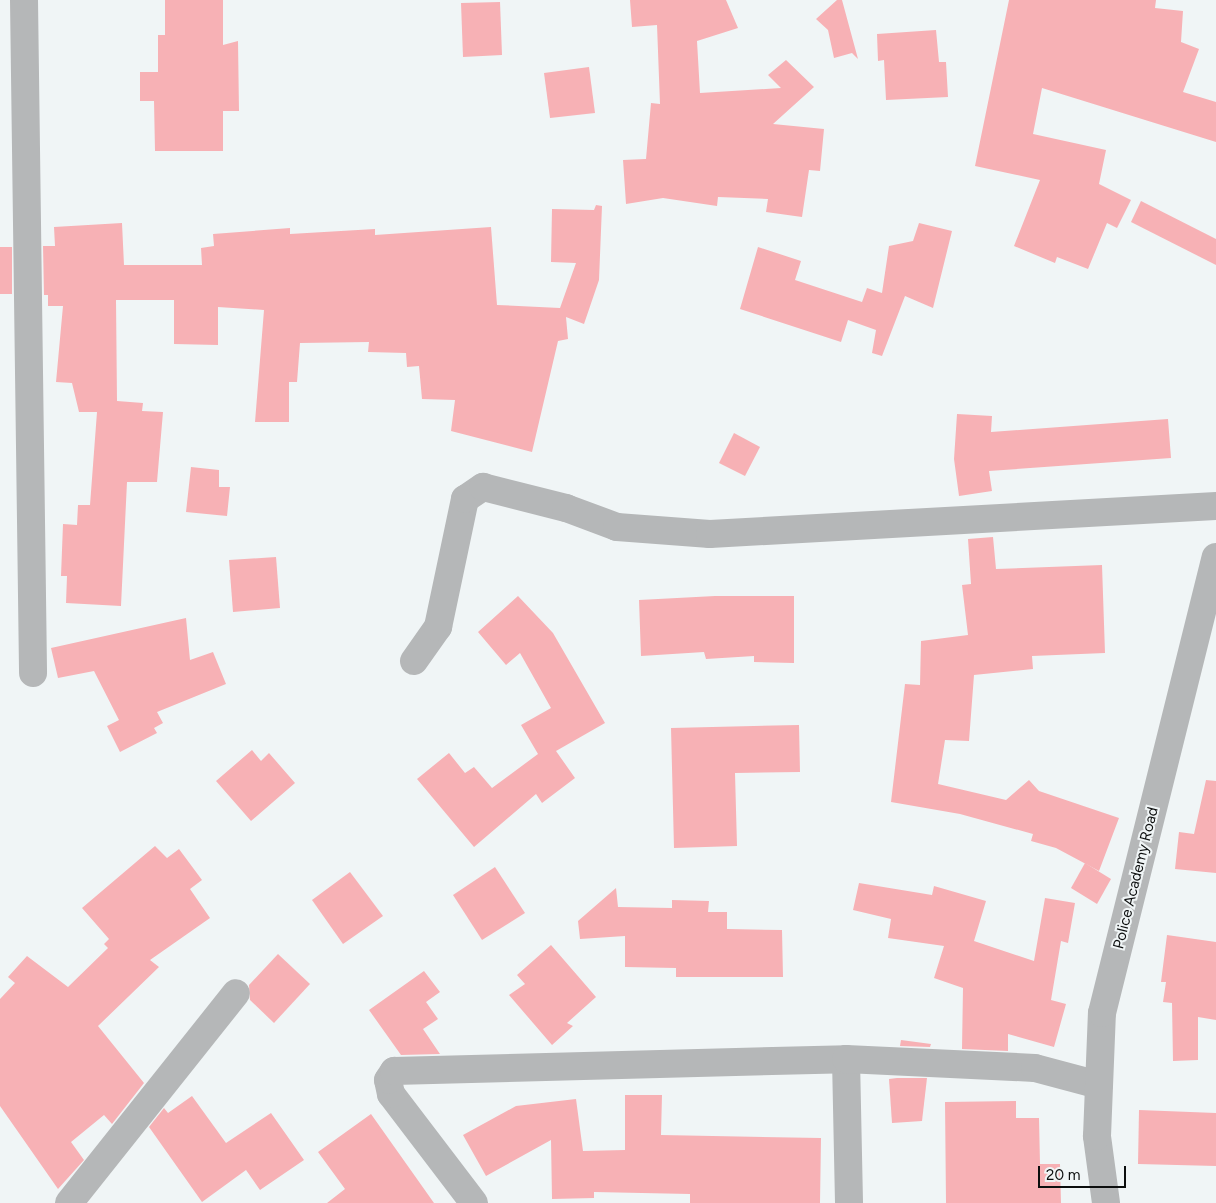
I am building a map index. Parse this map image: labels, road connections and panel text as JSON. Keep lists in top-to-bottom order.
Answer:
{
  "streets": {
    "street": ["Police Academy Road"]
  },
  "scale_bar": "20 m"
}
